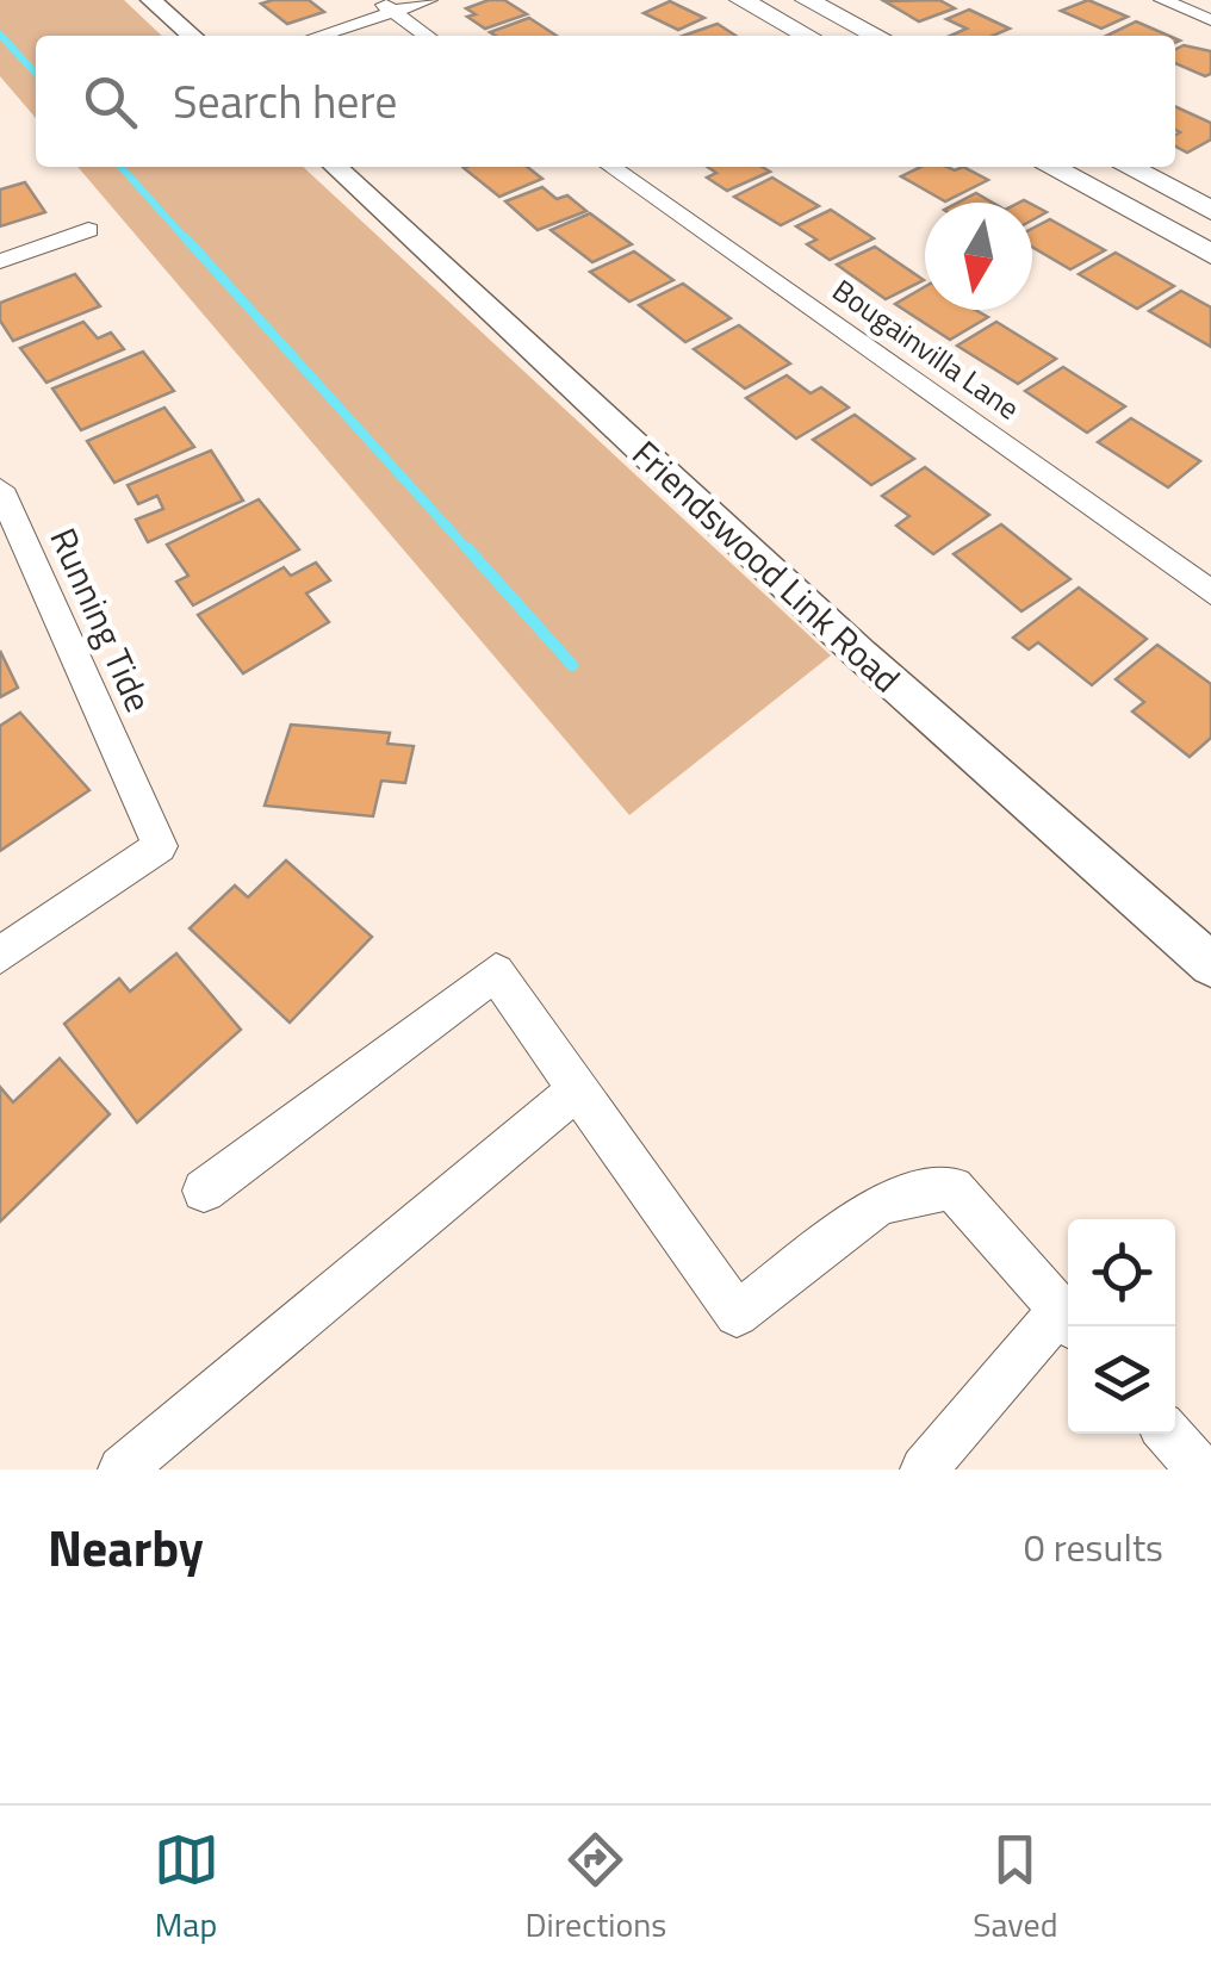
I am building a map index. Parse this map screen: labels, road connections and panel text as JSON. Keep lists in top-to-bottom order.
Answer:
{
  "streets": {
    "street": ["Bougainvilla Lane", "Friendswood Link Road", "Running Tide"]
  },
  "north": "bottom",
  "page": {
    "search": "Search here",
    "heading": ["Nearby", "0 results"],
    "nav": ["Map", "Directions", "Saved"]
  }
}
